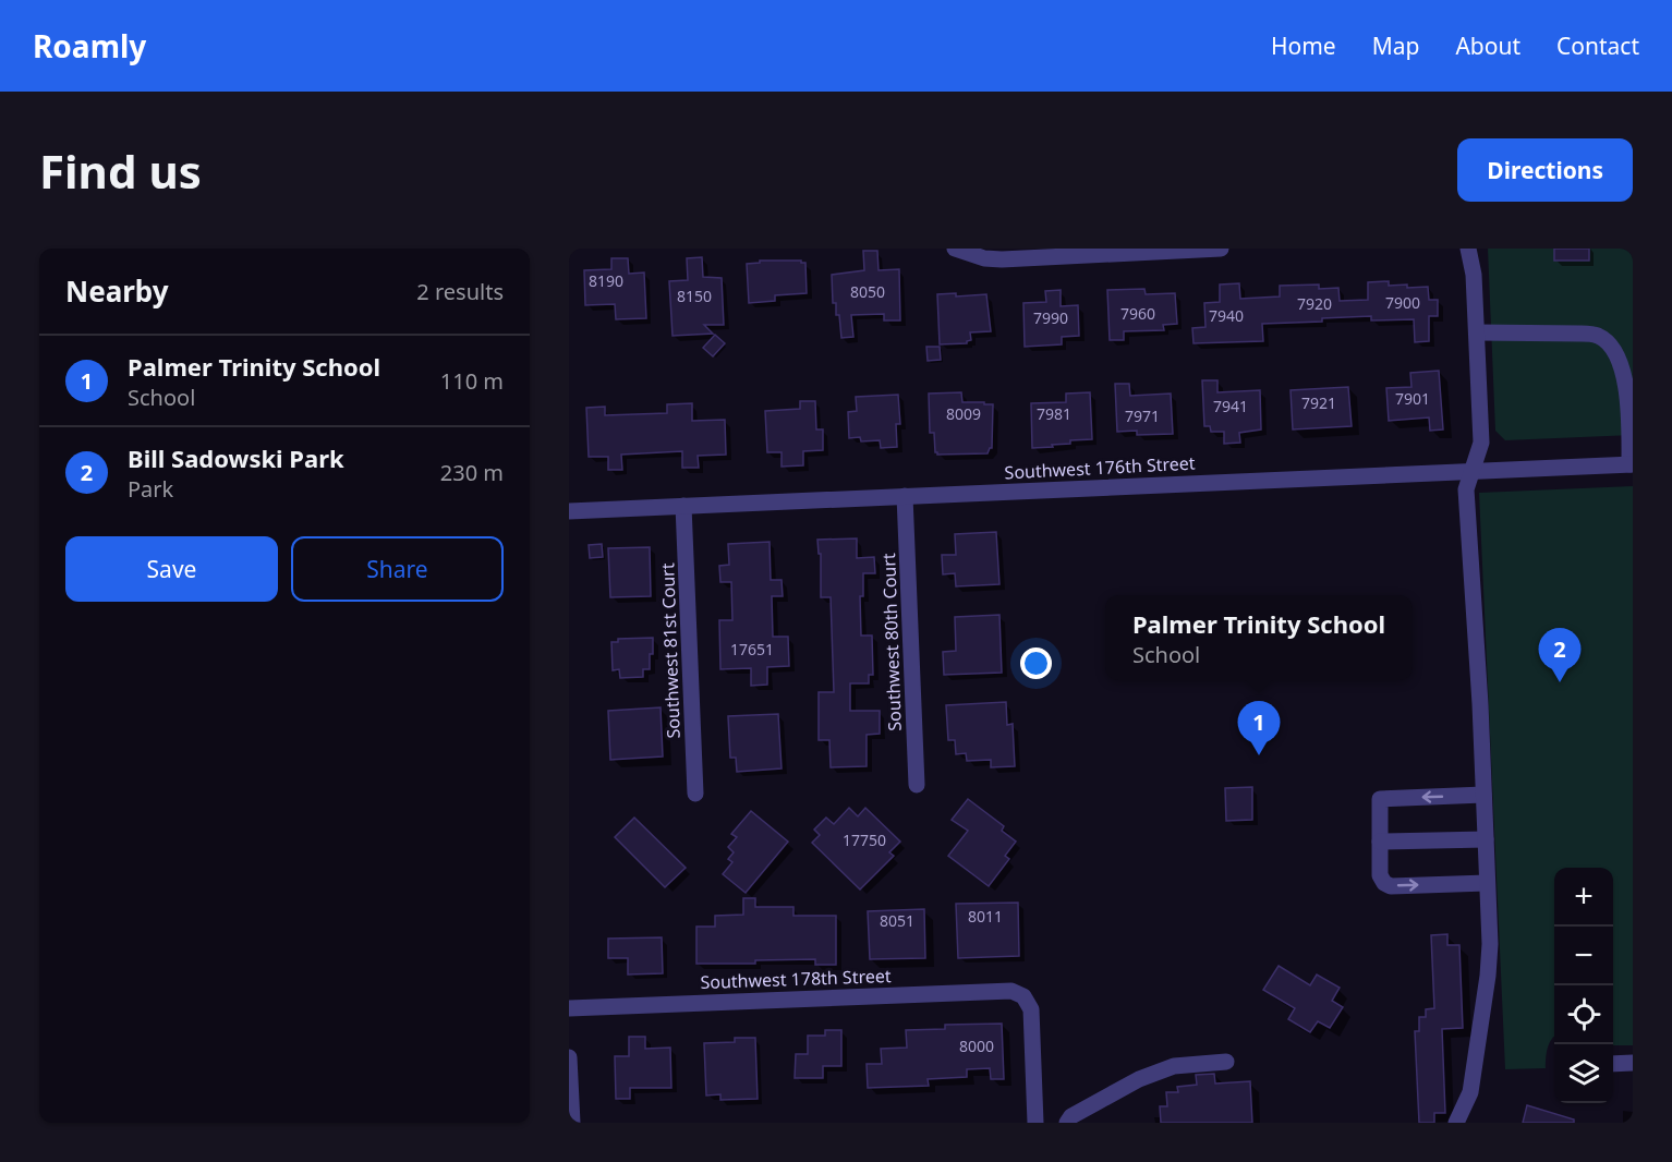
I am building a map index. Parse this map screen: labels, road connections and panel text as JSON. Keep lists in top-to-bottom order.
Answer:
{
  "streets": {
    "street": [
      "Southwest 176th Street",
      "Southwest 80th Court",
      "Southwest 81st Court",
      "Southwest 178th Street"
    ]
  },
  "crossings": [
    ["Southwest 176th Street", "Southwest 80th Court"],
    ["Southwest 176th Street", "Southwest 81st Court"]
  ],
  "house_numbers": [
    "8190",
    "8050",
    "8150",
    "7900",
    "7920",
    "7960",
    "7940",
    "7990",
    "7901",
    "7921",
    "7941",
    "8009",
    "7981",
    "7971",
    "17651",
    "17750",
    "8011",
    "8051",
    "8000"
  ],
  "page": {
    "header": "Roamly",
    "nav": [
      "Home",
      "Map",
      "About",
      "Contact"
    ],
    "buttons": [
      "Directions",
      ["Save", "Share"]
    ],
    "title": "Find us",
    "heading": ["Nearby", "2 results"],
    "list": [
      {
        "mark": "1",
        "name": "Palmer Trinity School",
        "note": "School",
        "value": "110 m"
      },
      {
        "mark": "2",
        "name": "Bill Sadowski Park",
        "note": "Park",
        "value": "230 m"
      }
    ],
    "popup": ["Palmer Trinity School", "School"],
    "pins": ["2", "1"],
    "map_buttons": ["+", "−"]
  }
}
